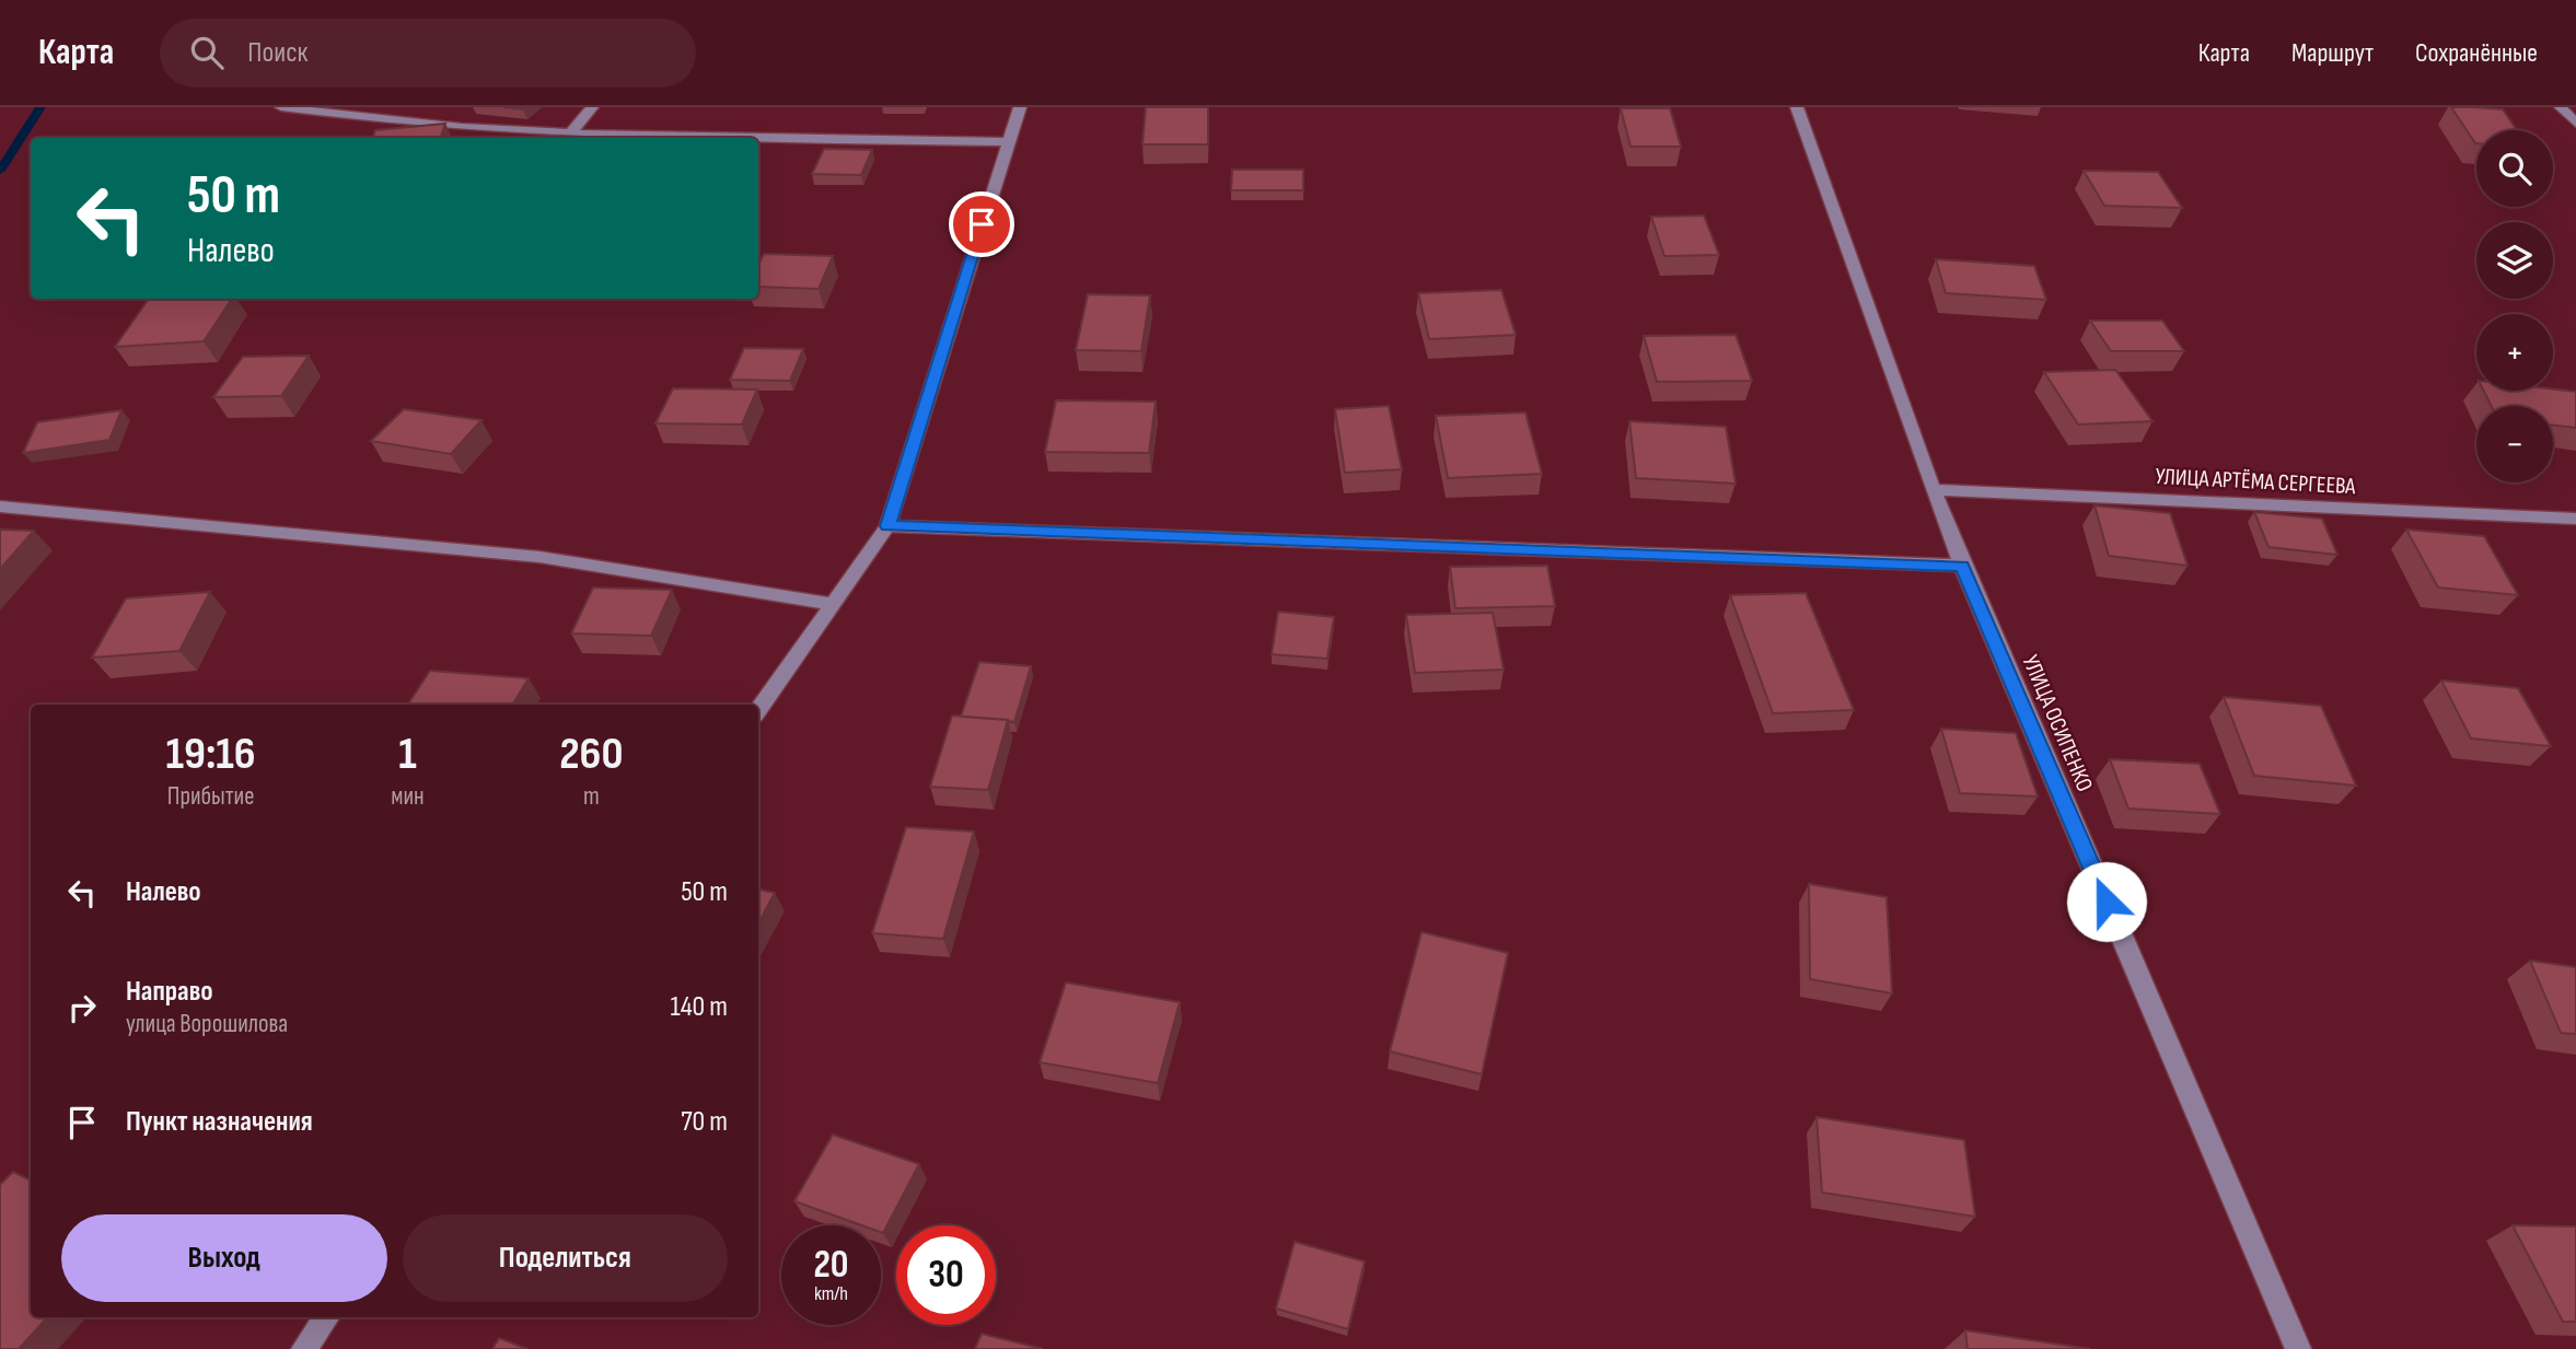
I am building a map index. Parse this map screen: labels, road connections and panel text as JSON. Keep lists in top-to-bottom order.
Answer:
{
  "streets": {
    "street": ["УЛИЦА АРТЁМА СЕРГЕЕВА", "УЛИЦА ОСИПЕНКО"]
  },
  "crossings": [
    ["УЛИЦА АРТЁМА СЕРГЕЕВА", "УЛИЦА ОСИПЕНКО"]
  ],
  "page": {
    "header": "Карта",
    "search": "Поиск",
    "nav": ["Карта", "Маршрут", "Сохранённые"],
    "map_buttons": ["+", "−"],
    "turn": ["50 m", "Налево"],
    "eta": [
      "19:16",
      "Прибытие",
      "1",
      "мин",
      "260",
      "m"
    ],
    "list": [
      {
        "name": "Налево",
        "value": "50 m"
      },
      {
        "name": "Направо",
        "note": "улица Ворошилова",
        "value": "140 m"
      },
      {
        "name": "Пункт назначения",
        "value": "70 m"
      }
    ],
    "buttons": ["Выход", "Поделиться"],
    "speed": "20 km/h",
    "limit": "30"
  }
}
